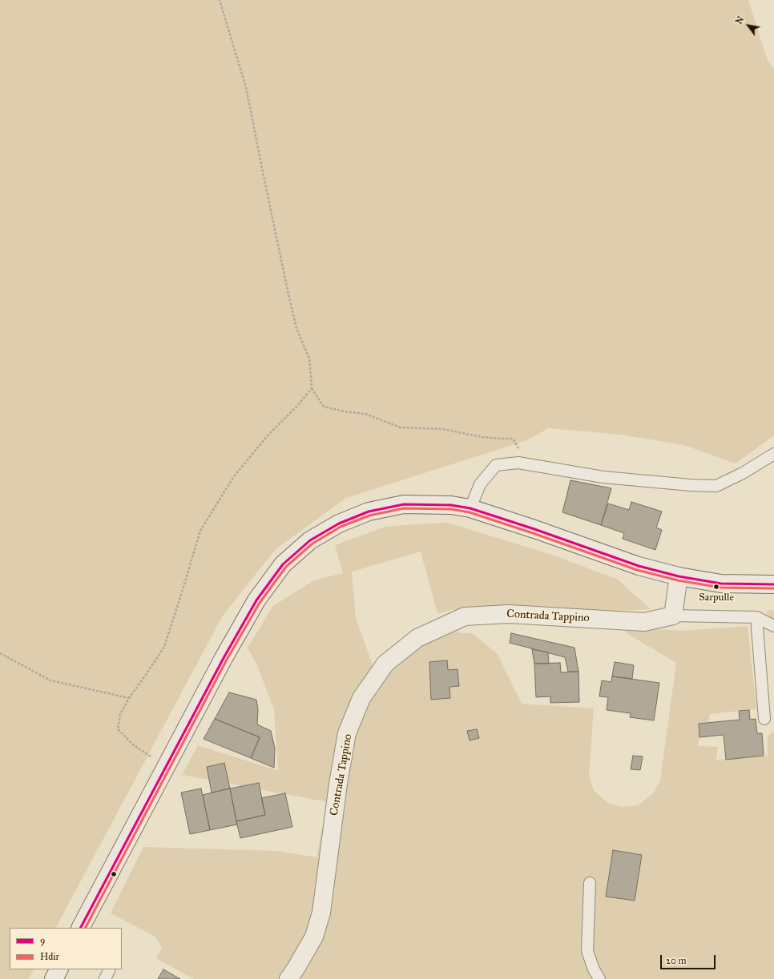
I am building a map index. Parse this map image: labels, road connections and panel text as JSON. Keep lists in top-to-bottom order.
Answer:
{
  "streets": {
    "main road": ["Contrada Tappino"]
  },
  "places": ["Sarpulle"],
  "lines": ["transit line 9", "transit line Hdir"],
  "legend": ["9", "Hdir"],
  "scale_bar": "20 m",
  "north": "top left"
}
